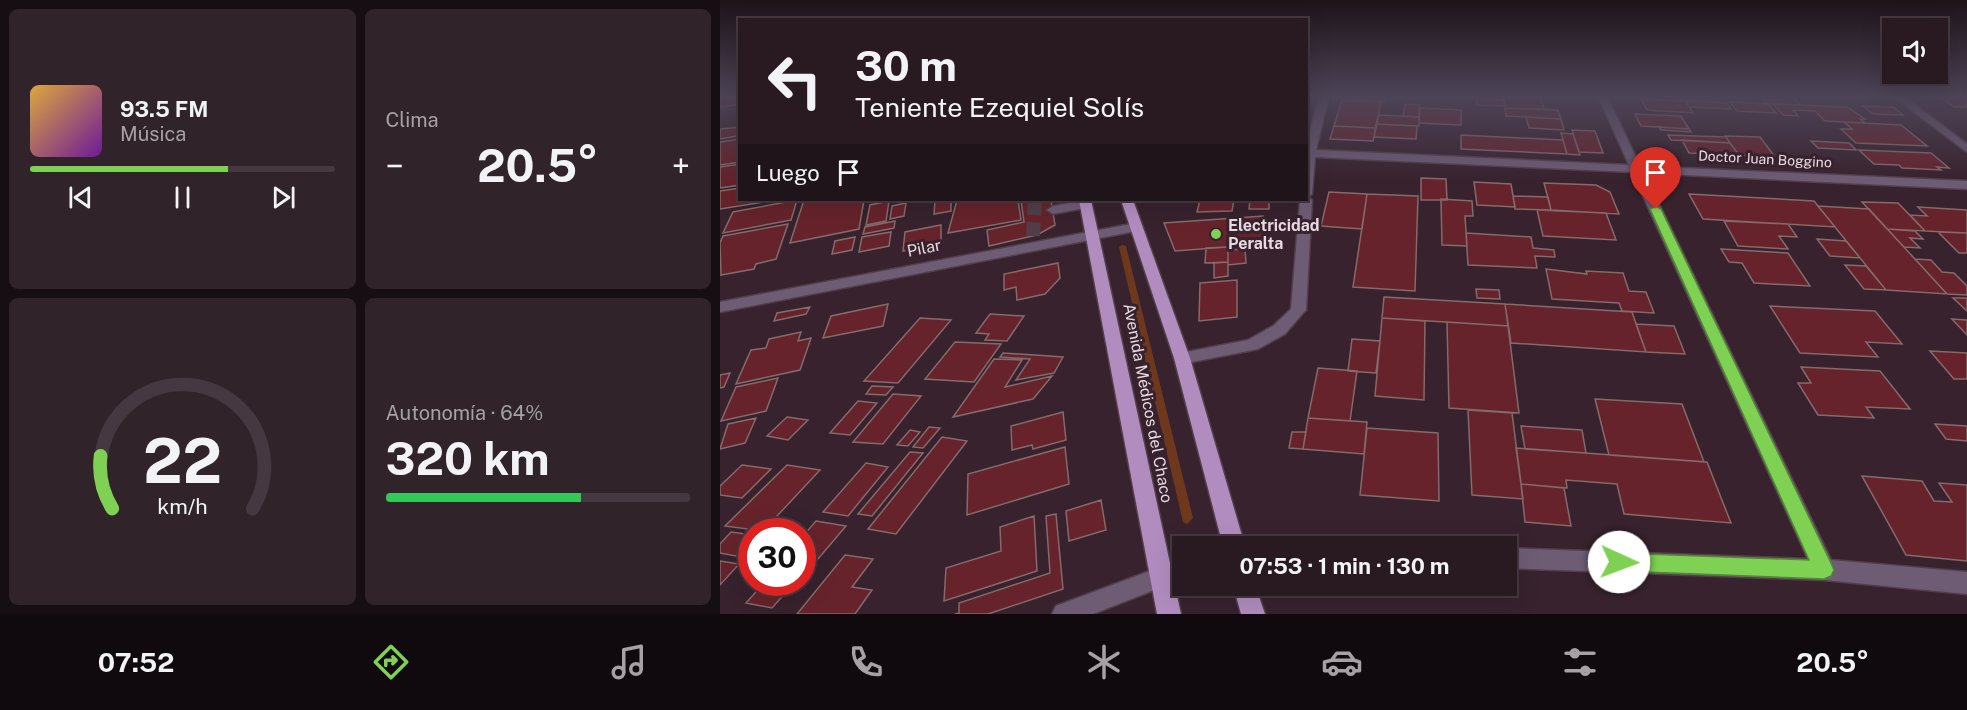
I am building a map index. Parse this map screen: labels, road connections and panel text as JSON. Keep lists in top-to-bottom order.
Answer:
{
  "streets": {
    "main road": ["Avenida Médicos del Chaco"],
    "street": ["Doctor Juan Boggino", "Pilar"]
  },
  "crossings": [
    ["Pilar", "Avenida Médicos del Chaco"]
  ],
  "places": ["Electricidad Peralta"],
  "page": {
    "tile": [
      "Clima",
      ["Autonomía · 64%", "320 km"]
    ],
    "turn": ["30 m", "Teniente Ezequiel Solís"],
    "song": ["93.5 FM", "Música"],
    "heat": ["−", "20.5°", "+"],
    "then": "Luego",
    "limit": "30",
    "trip": "07:53 · 1 min · 130 m",
    "tabs": ["07:52", "20.5°"],
    "gauge": ["22", "km/h"]
  }
}
